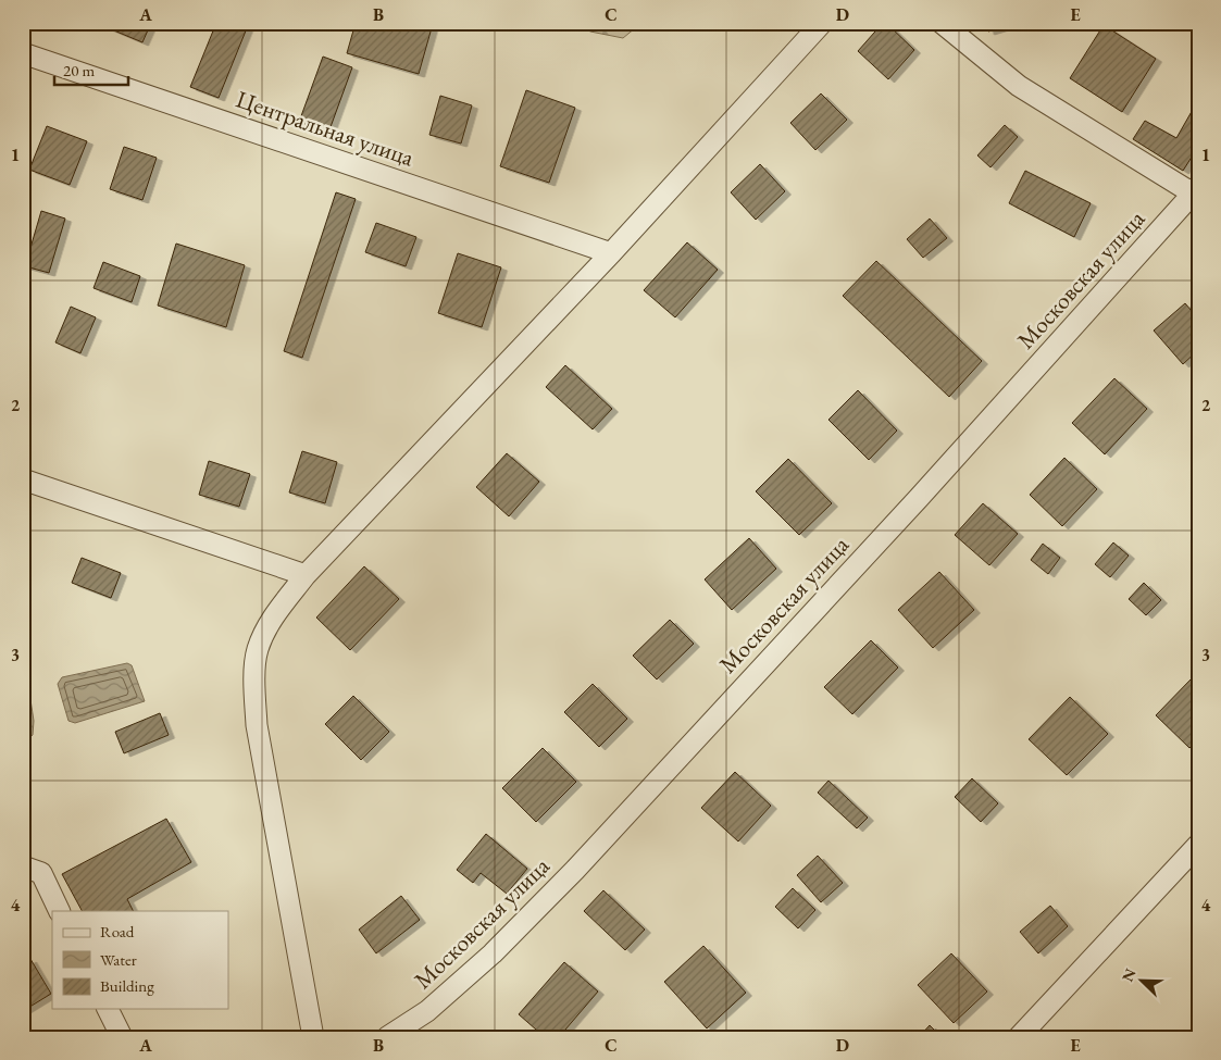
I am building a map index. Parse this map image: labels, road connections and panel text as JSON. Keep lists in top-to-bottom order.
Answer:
{
  "streets": {
    "street": ["Центральная улица", "Московская улица"]
  },
  "legend": ["Road", "Water", "Building"],
  "scale_bar": "20 m",
  "north": "top left",
  "grid": {
    "columns": [
      "A",
      "B",
      "C",
      "D",
      "E"
    ],
    "rows": [
      "1",
      "2",
      "3",
      "4"
    ]
  }
}
